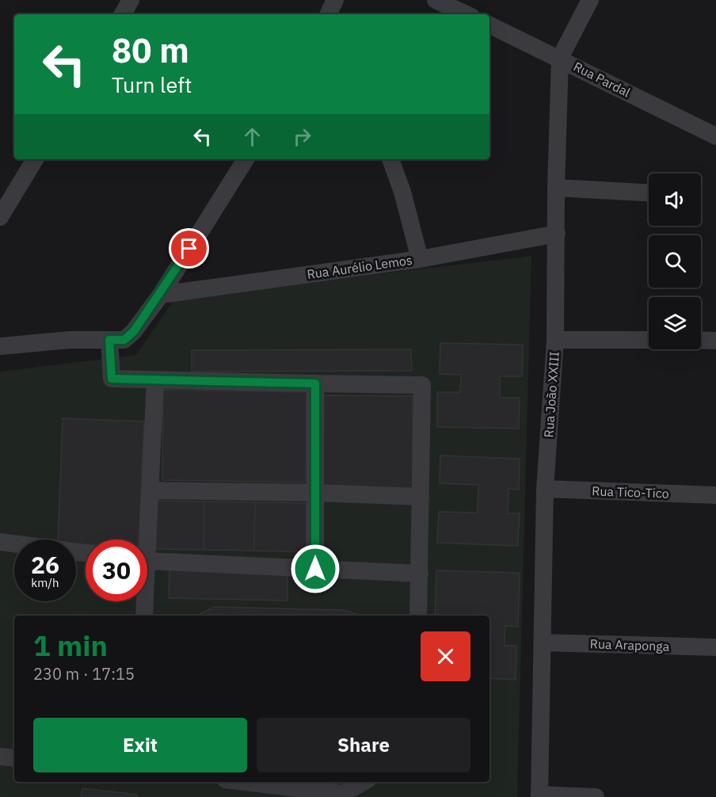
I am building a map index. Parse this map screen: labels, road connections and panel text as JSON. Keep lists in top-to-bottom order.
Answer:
{
  "streets": {
    "street": [
      "Rua Pardal",
      "Rua Aurélio Lemos",
      "Rua João XXIII",
      "Rua Tico-Tico",
      "Rua Araponga"
    ]
  },
  "crossings": [
    ["Rua Pardal", "Rua João XXIII"],
    ["Rua Aurélio Lemos", "Rua João XXIII"],
    ["Rua João XXIII", "Rua Tico-Tico"],
    ["Rua João XXIII", "Rua Araponga"]
  ],
  "page": {
    "turn": ["80 m", "Turn left"],
    "speed": "26 km/h",
    "limit": "30",
    "heading": ["1 min", "230 m · 17:15"],
    "buttons": ["Exit", "Share"]
  }
}
